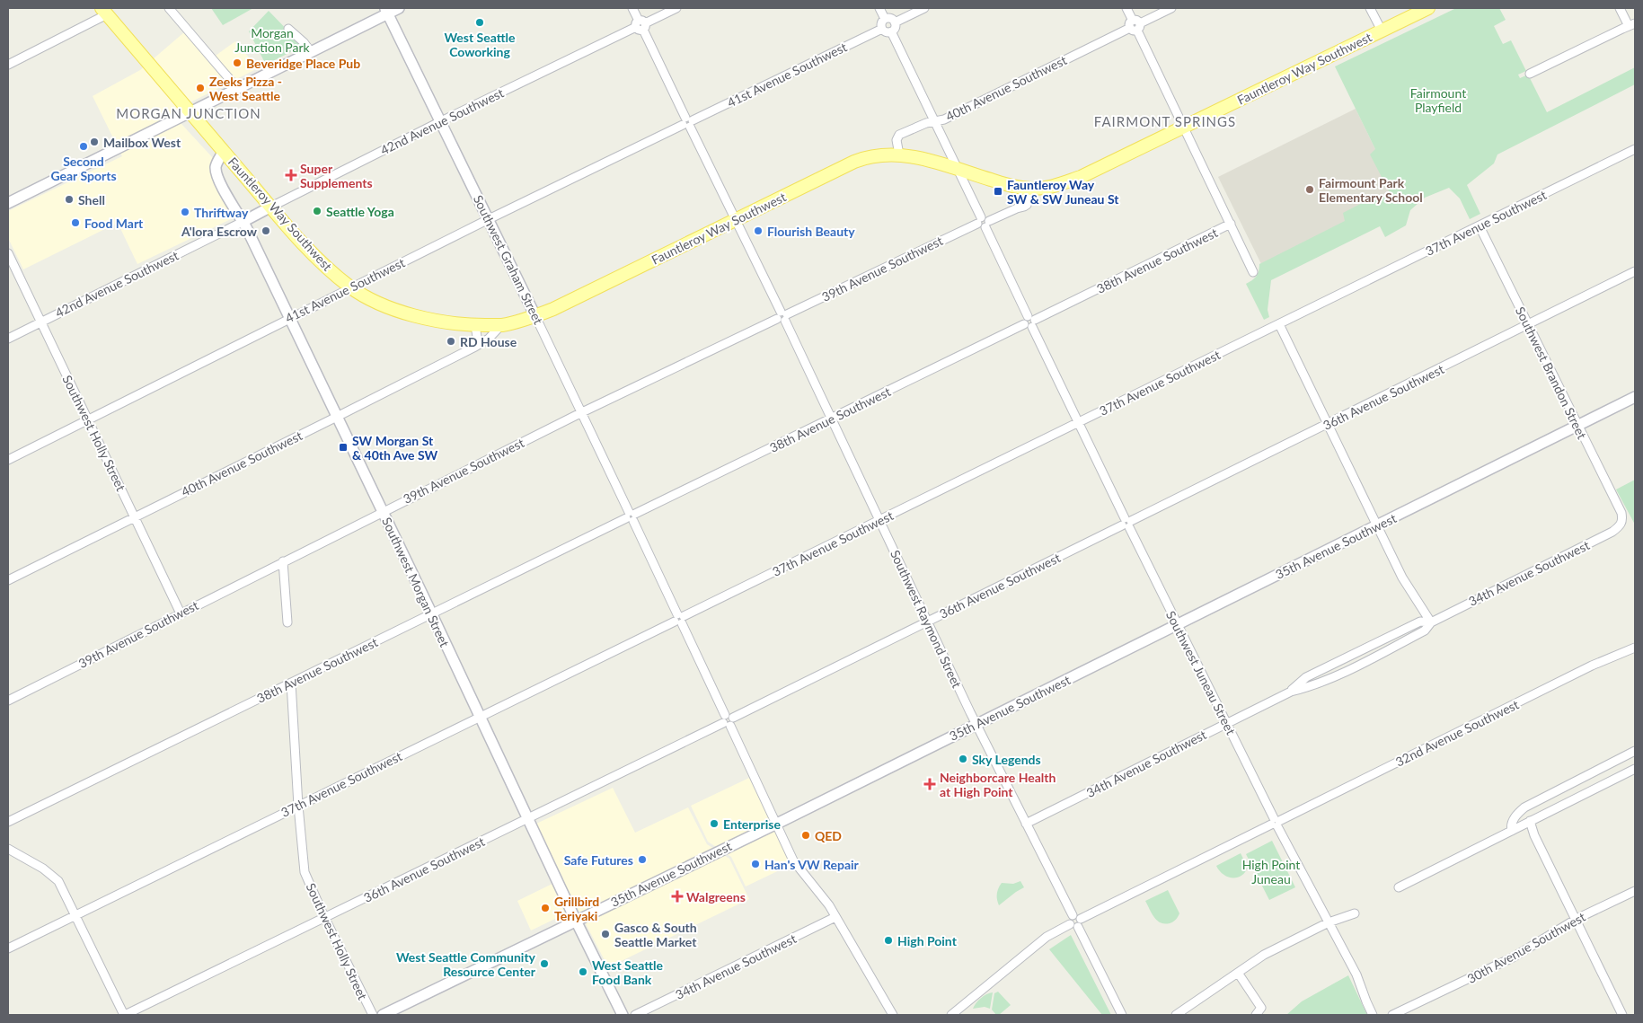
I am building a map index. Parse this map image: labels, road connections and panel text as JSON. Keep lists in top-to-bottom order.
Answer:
{
  "streets": {
    "main road": [
      "Fauntleroy Way Southwest",
      "42nd Avenue Southwest",
      "Southwest Graham Street",
      "35th Avenue Southwest",
      "Southwest Morgan Street"
    ],
    "street": [
      "41st Avenue Southwest",
      "40th Avenue Southwest",
      "37th Avenue Southwest",
      "38th Avenue Southwest",
      "39th Avenue Southwest",
      "Southwest Brandon Street",
      "36th Avenue Southwest",
      "Southwest Holly Street",
      "34th Avenue Southwest",
      "Southwest Raymond Street",
      "Southwest Juneau Street",
      "32nd Avenue Southwest",
      "30th Avenue Southwest"
    ]
  },
  "crossings": [
    ["Fauntleroy Way Southwest", "41st Avenue Southwest"],
    ["Fauntleroy Way Southwest", "40th Avenue Southwest"],
    ["Fauntleroy Way Southwest", "42nd Avenue Southwest"],
    ["Fauntleroy Way Southwest", "Southwest Graham Street"],
    ["Fauntleroy Way Southwest", "39th Avenue Southwest"],
    ["Fauntleroy Way Southwest", "Southwest Morgan Street"],
    ["Fauntleroy Way Southwest", "Southwest Raymond Street"],
    ["Fauntleroy Way Southwest", "Southwest Juneau Street"],
    ["41st Avenue Southwest", "Southwest Graham Street"],
    ["41st Avenue Southwest", "Southwest Holly Street"],
    ["41st Avenue Southwest", "Southwest Morgan Street"],
    ["41st Avenue Southwest", "Southwest Raymond Street"],
    ["41st Avenue Southwest", "Southwest Juneau Street"],
    ["40th Avenue Southwest", "Southwest Holly Street"],
    ["40th Avenue Southwest", "Southwest Morgan Street"],
    ["40th Avenue Southwest", "Southwest Juneau Street"],
    ["42nd Avenue Southwest", "Southwest Graham Street"],
    ["42nd Avenue Southwest", "Southwest Holly Street"],
    ["42nd Avenue Southwest", "Southwest Morgan Street"],
    ["42nd Avenue Southwest", "Southwest Raymond Street"],
    ["37th Avenue Southwest", "Southwest Graham Street"],
    ["37th Avenue Southwest", "Southwest Brandon Street"],
    ["37th Avenue Southwest", "Southwest Holly Street"],
    ["37th Avenue Southwest", "Southwest Morgan Street"],
    ["37th Avenue Southwest", "Southwest Raymond Street"],
    ["37th Avenue Southwest", "Southwest Juneau Street"],
    ["Southwest Graham Street", "38th Avenue Southwest"],
    ["Southwest Graham Street", "39th Avenue Southwest"],
    ["Southwest Graham Street", "36th Avenue Southwest"],
    ["Southwest Graham Street", "35th Avenue Southwest"],
    ["Southwest Graham Street", "34th Avenue Southwest"],
    ["38th Avenue Southwest", "Southwest Holly Street"],
    ["38th Avenue Southwest", "Southwest Morgan Street"],
    ["38th Avenue Southwest", "Southwest Raymond Street"],
    ["38th Avenue Southwest", "Southwest Juneau Street"],
    ["39th Avenue Southwest", "Southwest Holly Street"],
    ["39th Avenue Southwest", "Southwest Morgan Street"],
    ["39th Avenue Southwest", "Southwest Raymond Street"],
    ["39th Avenue Southwest", "Southwest Juneau Street"],
    ["Southwest Brandon Street", "36th Avenue Southwest"],
    ["Southwest Brandon Street", "35th Avenue Southwest"],
    ["Southwest Brandon Street", "34th Avenue Southwest"],
    ["36th Avenue Southwest", "Southwest Holly Street"],
    ["36th Avenue Southwest", "Southwest Morgan Street"],
    ["36th Avenue Southwest", "Southwest Raymond Street"],
    ["36th Avenue Southwest", "Southwest Juneau Street"],
    ["35th Avenue Southwest", "Southwest Morgan Street"],
    ["35th Avenue Southwest", "Southwest Raymond Street"],
    ["35th Avenue Southwest", "Southwest Juneau Street"],
    ["34th Avenue Southwest", "Southwest Raymond Street"],
    ["34th Avenue Southwest", "Southwest Juneau Street"],
    ["Southwest Raymond Street", "32nd Avenue Southwest"],
    ["Southwest Juneau Street", "32nd Avenue Southwest"]
  ],
  "districts": ["MORGAN JUNCTION", "FAIRMONT SPRINGS"],
  "parks": ["Morgan Junction Park", "Fairmount Playfield", "High Point Juneau"],
  "places": {
    "other": [
      "West Seattle Coworking",
      "Beveridge Place Pub",
      "Zeeks Pizza - West Seattle",
      "Mailbox West",
      "Second Gear Sports",
      "Fairmount Park Elementary School",
      "Shell",
      "Seattle Yoga",
      "Thriftway",
      "Food Mart",
      "A'lora Escrow",
      "Flourish Beauty",
      "RD House",
      "Sky Legends",
      "Enterprise",
      "QED",
      "Safe Futures",
      "Han's VW Repair",
      "Grillbird Teriyaki",
      "Gasco & South Seattle Market",
      "High Point",
      "West Seattle Community Resource Center",
      "West Seattle Food Bank"
    ],
    "health": ["Super Supplements", "Neighborcare Health at High Point", "Walgreens"],
    "transit": ["Fauntleroy Way SW & SW Juneau St", "SW Morgan St & 40th Ave SW"]
  }
}
